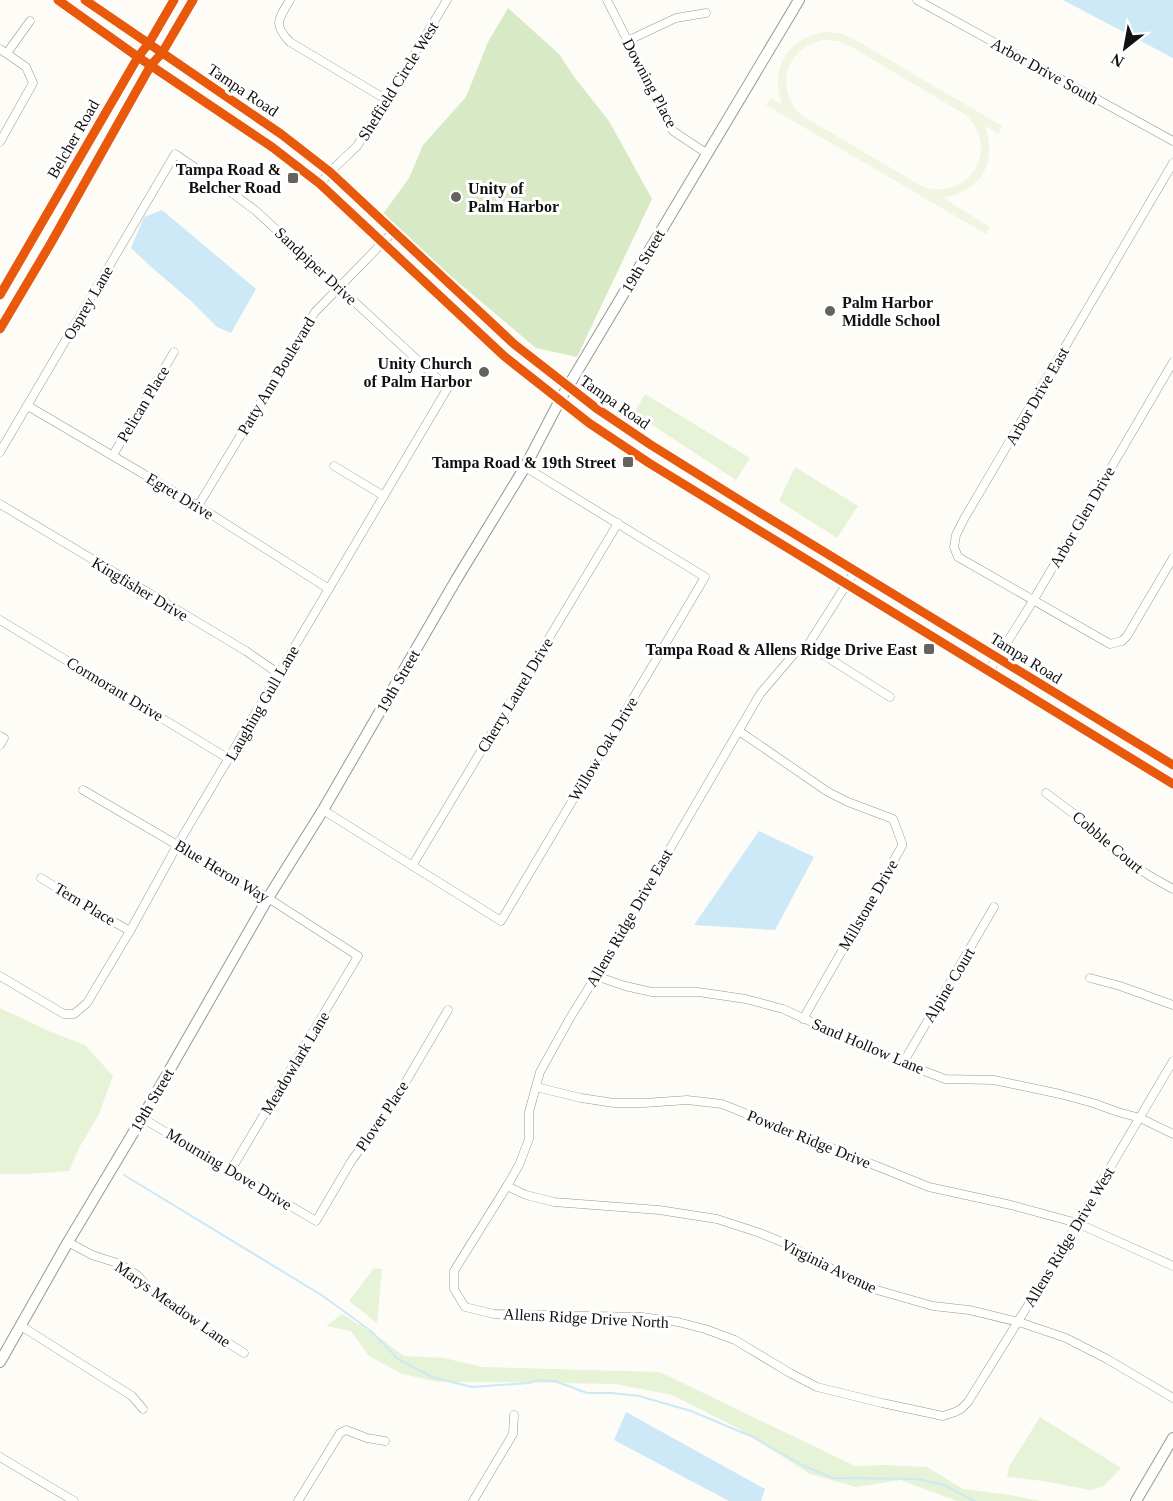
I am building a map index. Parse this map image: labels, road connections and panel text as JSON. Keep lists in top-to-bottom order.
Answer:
{
  "streets": {
    "main road": ["Tampa Road", "Belcher Road"],
    "street": [
      "Arbor Drive South",
      "Sheffield Circle West",
      "Downing Place",
      "19th Street",
      "Sandpiper Drive",
      "Osprey Lane",
      "Patty Ann Boulevard",
      "Arbor Drive East",
      "Pelican Place",
      "Egret Drive",
      "Arbor Glen Drive",
      "Kingfisher Drive",
      "Cormorant Drive",
      "Cherry Laurel Drive",
      "Laughing Gull Lane",
      "Willow Oak Drive",
      "Cobble Court",
      "Blue Heron Way",
      "Tern Place",
      "Millstone Drive",
      "Allens Ridge Drive East",
      "Alpine Court",
      "Sand Hollow Lane",
      "Meadowlark Lane",
      "Plover Place",
      "Powder Ridge Drive",
      "Mourning Dove Drive",
      "Allens Ridge Drive West",
      "Virginia Avenue",
      "Marys Meadow Lane",
      "Allens Ridge Drive North"
    ]
  },
  "crossings": [
    ["Sheffield Circle West", "Tampa Road"],
    ["Downing Place", "19th Street"],
    ["Tampa Road", "Belcher Road"],
    ["Tampa Road", "19th Street"],
    ["Tampa Road", "Patty Ann Boulevard"],
    ["Tampa Road", "Arbor Glen Drive"],
    ["Tampa Road", "Allens Ridge Drive East"],
    ["19th Street", "Willow Oak Drive"],
    ["19th Street", "Blue Heron Way"],
    ["19th Street", "Mourning Dove Drive"],
    ["19th Street", "Marys Meadow Lane"],
    ["Sandpiper Drive", "Osprey Lane"],
    ["Sandpiper Drive", "Patty Ann Boulevard"],
    ["Sandpiper Drive", "Laughing Gull Lane"],
    ["Osprey Lane", "Egret Drive"],
    ["Patty Ann Boulevard", "Egret Drive"],
    ["Arbor Drive East", "Arbor Glen Drive"],
    ["Pelican Place", "Egret Drive"],
    ["Egret Drive", "Laughing Gull Lane"],
    ["Kingfisher Drive", "Laughing Gull Lane"],
    ["Cormorant Drive", "Laughing Gull Lane"],
    ["Cherry Laurel Drive", "Willow Oak Drive"],
    ["Laughing Gull Lane", "Blue Heron Way"],
    ["Laughing Gull Lane", "Tern Place"],
    ["Blue Heron Way", "Meadowlark Lane"],
    ["Millstone Drive", "Allens Ridge Drive East"],
    ["Millstone Drive", "Sand Hollow Lane"],
    ["Allens Ridge Drive East", "Sand Hollow Lane"],
    ["Allens Ridge Drive East", "Powder Ridge Drive"],
    ["Allens Ridge Drive East", "Virginia Avenue"],
    ["Allens Ridge Drive East", "Allens Ridge Drive North"],
    ["Alpine Court", "Sand Hollow Lane"],
    ["Sand Hollow Lane", "Allens Ridge Drive West"],
    ["Meadowlark Lane", "Mourning Dove Drive"],
    ["Plover Place", "Mourning Dove Drive"],
    ["Powder Ridge Drive", "Allens Ridge Drive West"],
    ["Allens Ridge Drive West", "Virginia Avenue"],
    ["Allens Ridge Drive West", "Allens Ridge Drive North"]
  ],
  "places": {
    "transit": ["Tampa Road & Belcher Road", "Tampa Road & 19th Street", "Tampa Road & Allens Ridge Drive East"],
    "other": ["Unity of Palm Harbor", "Palm Harbor Middle School", "Unity Church of Palm Harbor"]
  },
  "north": "bottom left"
}
